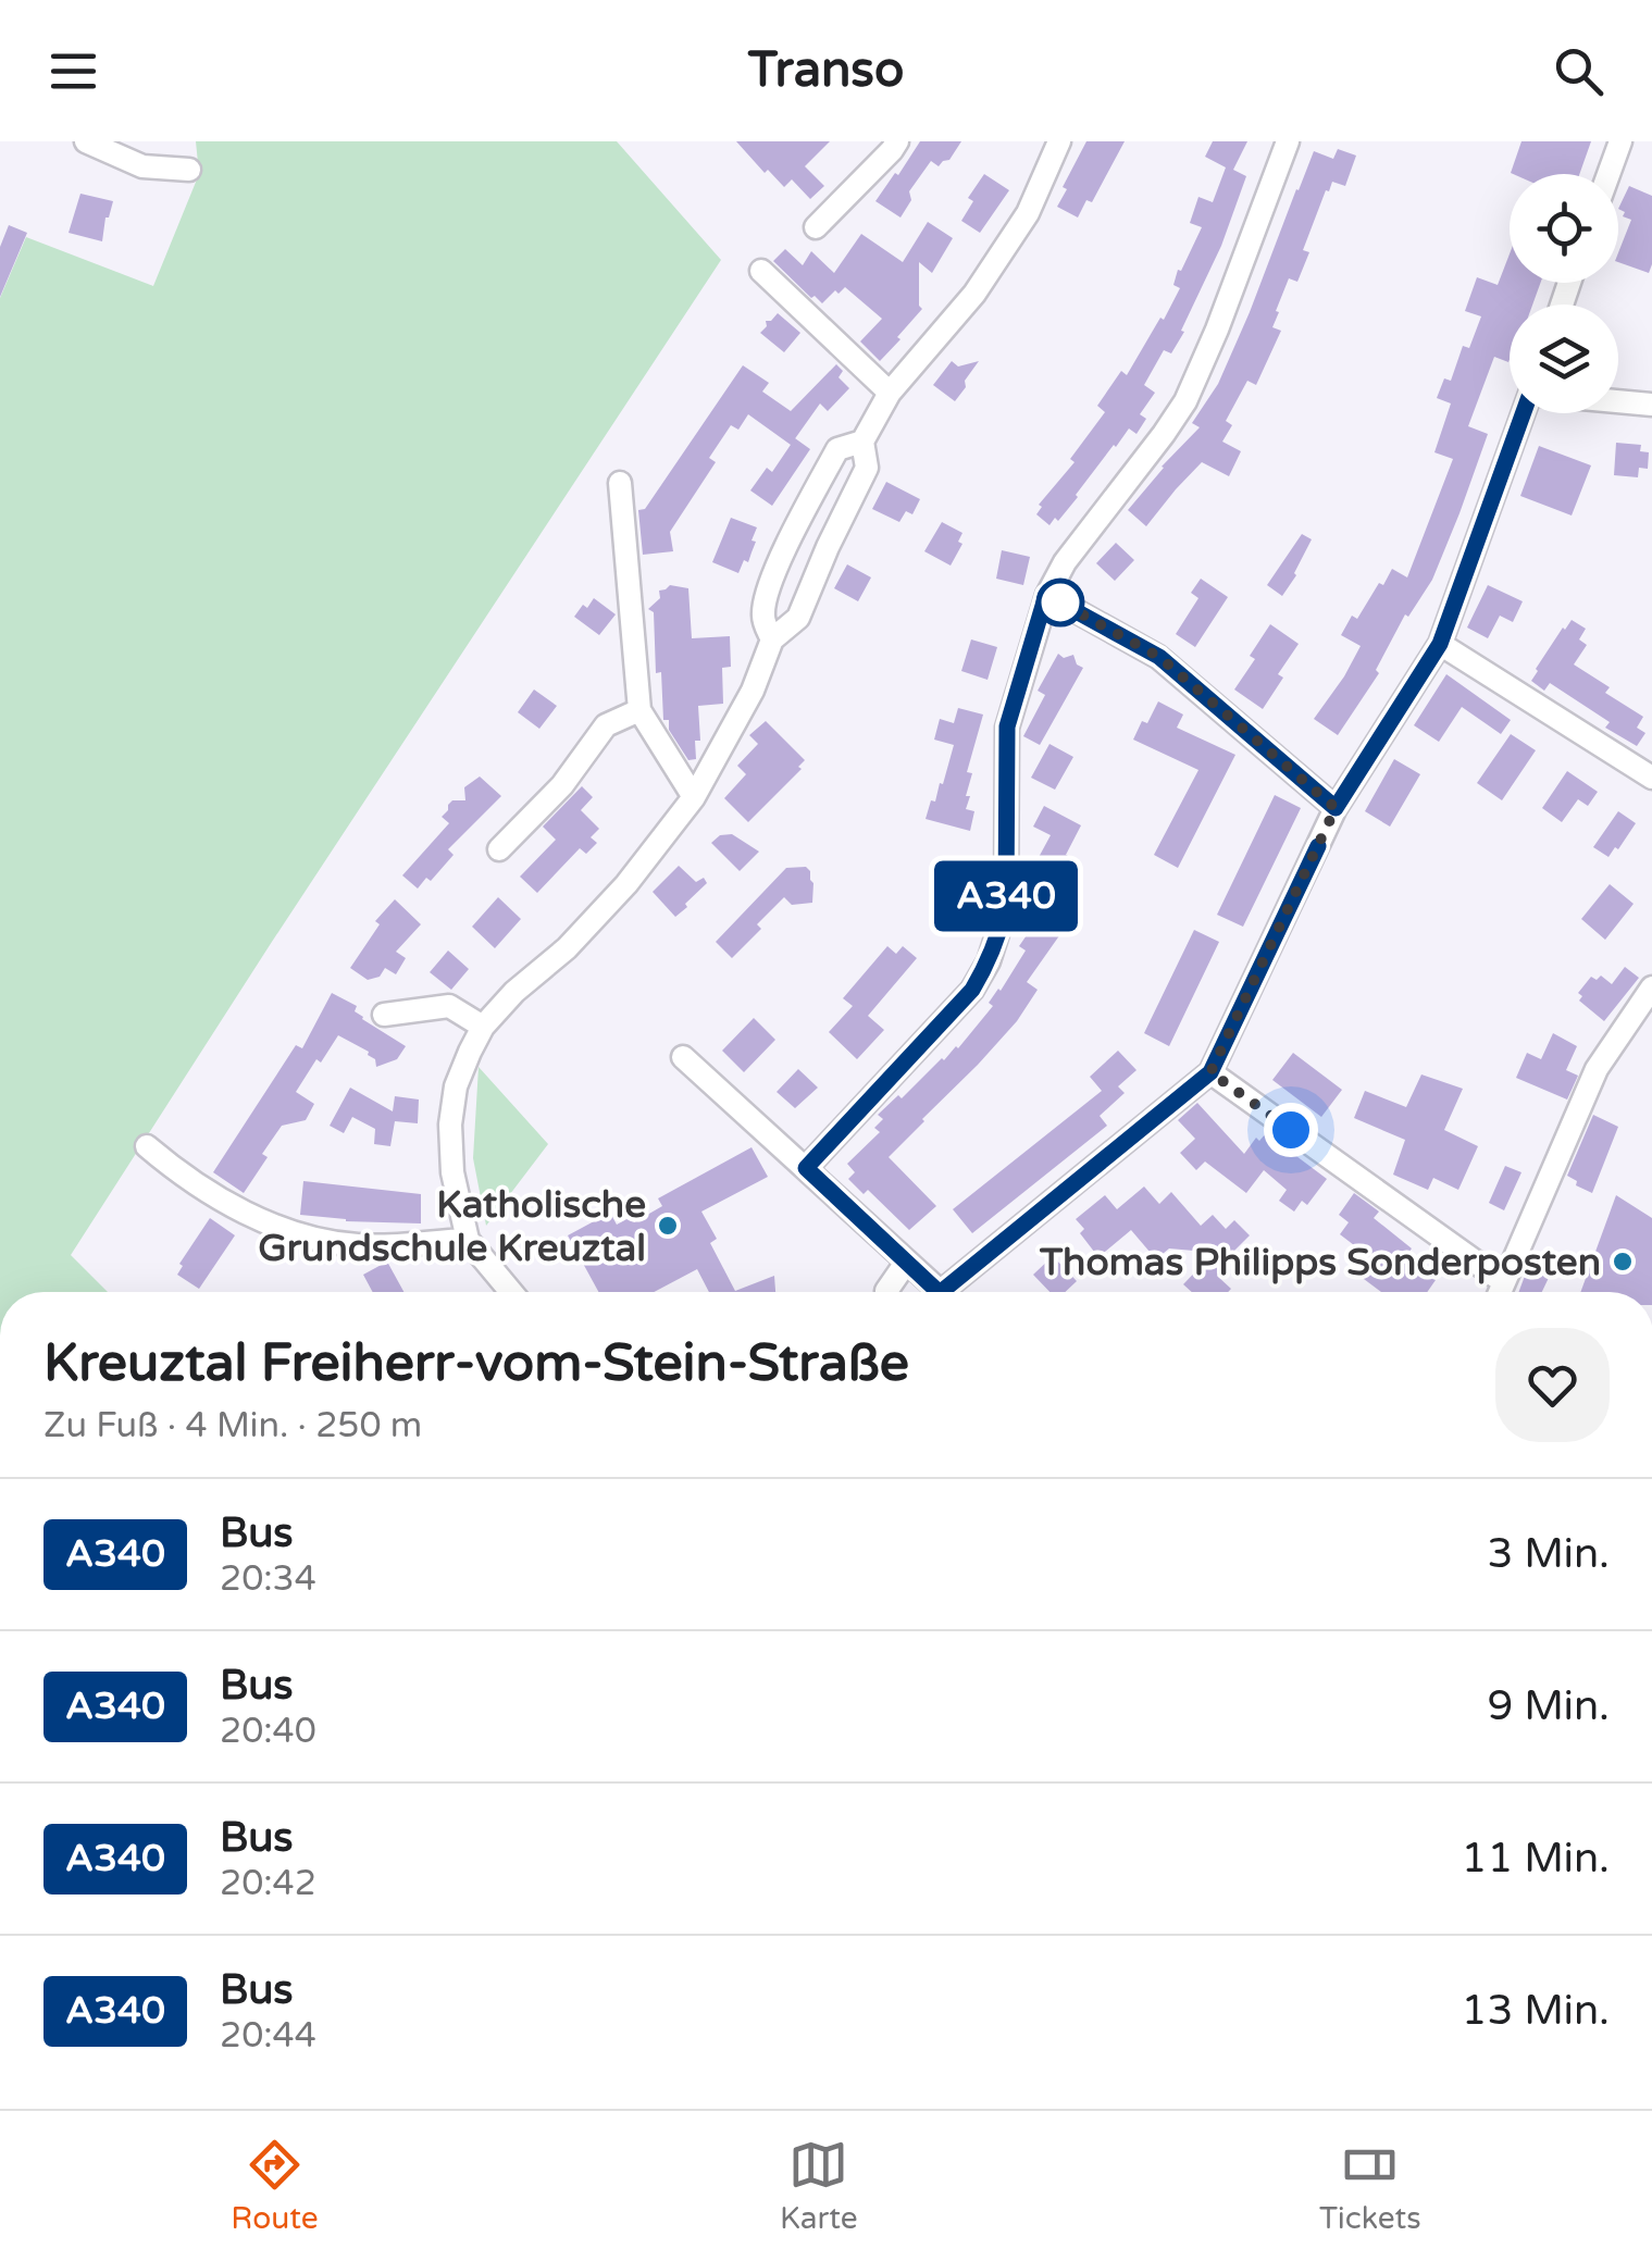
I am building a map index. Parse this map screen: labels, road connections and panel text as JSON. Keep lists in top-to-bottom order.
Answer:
{
  "places": ["Katholische Grundschule Kreuztal", "Thomas Philipps Sonderposten"],
  "lines": ["bus line A340"],
  "page": {
    "header": "Transo",
    "on_map": "A340",
    "heading": ["Kreuztal Freiherr-vom-Stein-Straße", "Zu Fuß · 4 Min. · 250 m"],
    "list": [
      {
        "mark": "A340",
        "name": "Bus",
        "note": "20:34",
        "value": "3 Min."
      },
      {
        "mark": "A340",
        "name": "Bus",
        "note": "20:40",
        "value": "9 Min."
      },
      {
        "mark": "A340",
        "name": "Bus",
        "note": "20:42",
        "value": "11 Min."
      },
      {
        "mark": "A340",
        "name": "Bus",
        "note": "20:44",
        "value": "13 Min."
      }
    ],
    "tabs": ["Route", "Karte", "Tickets"]
  }
}
